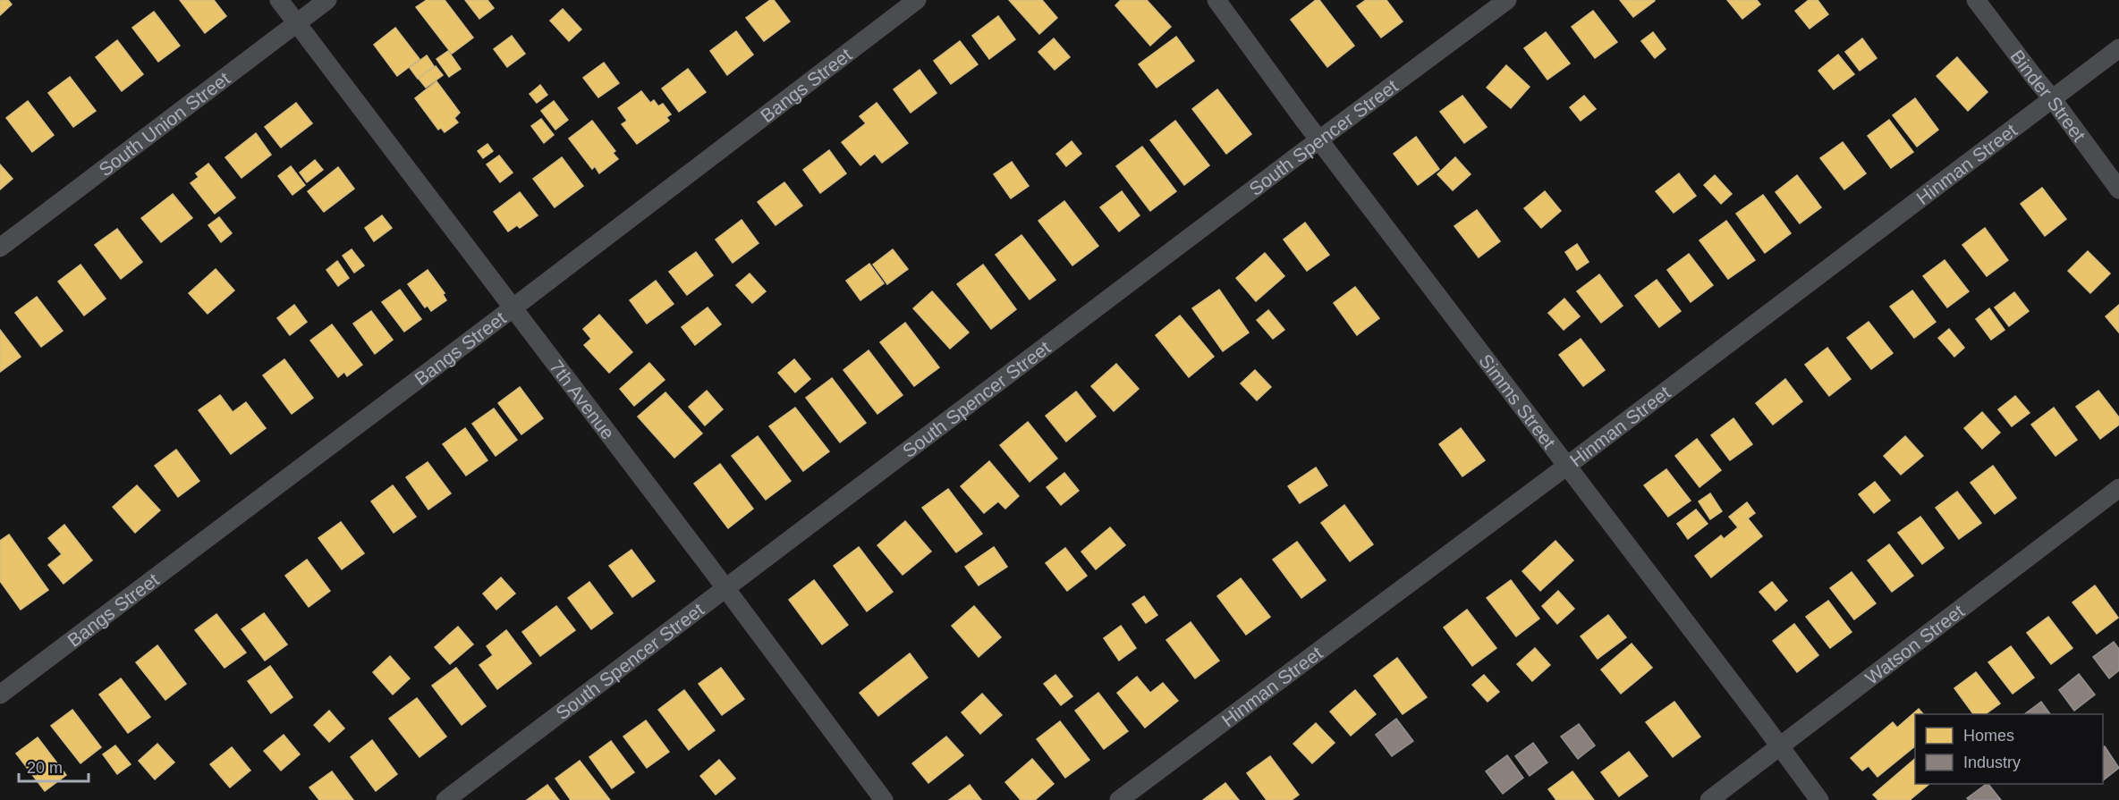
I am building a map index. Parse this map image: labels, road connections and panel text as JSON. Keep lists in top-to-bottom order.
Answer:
{
  "streets": {
    "street": [
      "Bangs Street",
      "Binder Street",
      "South Union Street",
      "South Spencer Street",
      "Hinman Street",
      "7th Avenue",
      "Simms Street",
      "Watson Street"
    ]
  },
  "crossings": [
    ["Bangs Street", "7th Avenue"],
    ["Binder Street", "Hinman Street"],
    ["South Union Street", "7th Avenue"],
    ["South Spencer Street", "7th Avenue"],
    ["South Spencer Street", "Simms Street"],
    ["Hinman Street", "Simms Street"],
    ["Simms Street", "Watson Street"]
  ],
  "legend": ["Homes", "Industry"],
  "scale_bar": "20 m"
}
